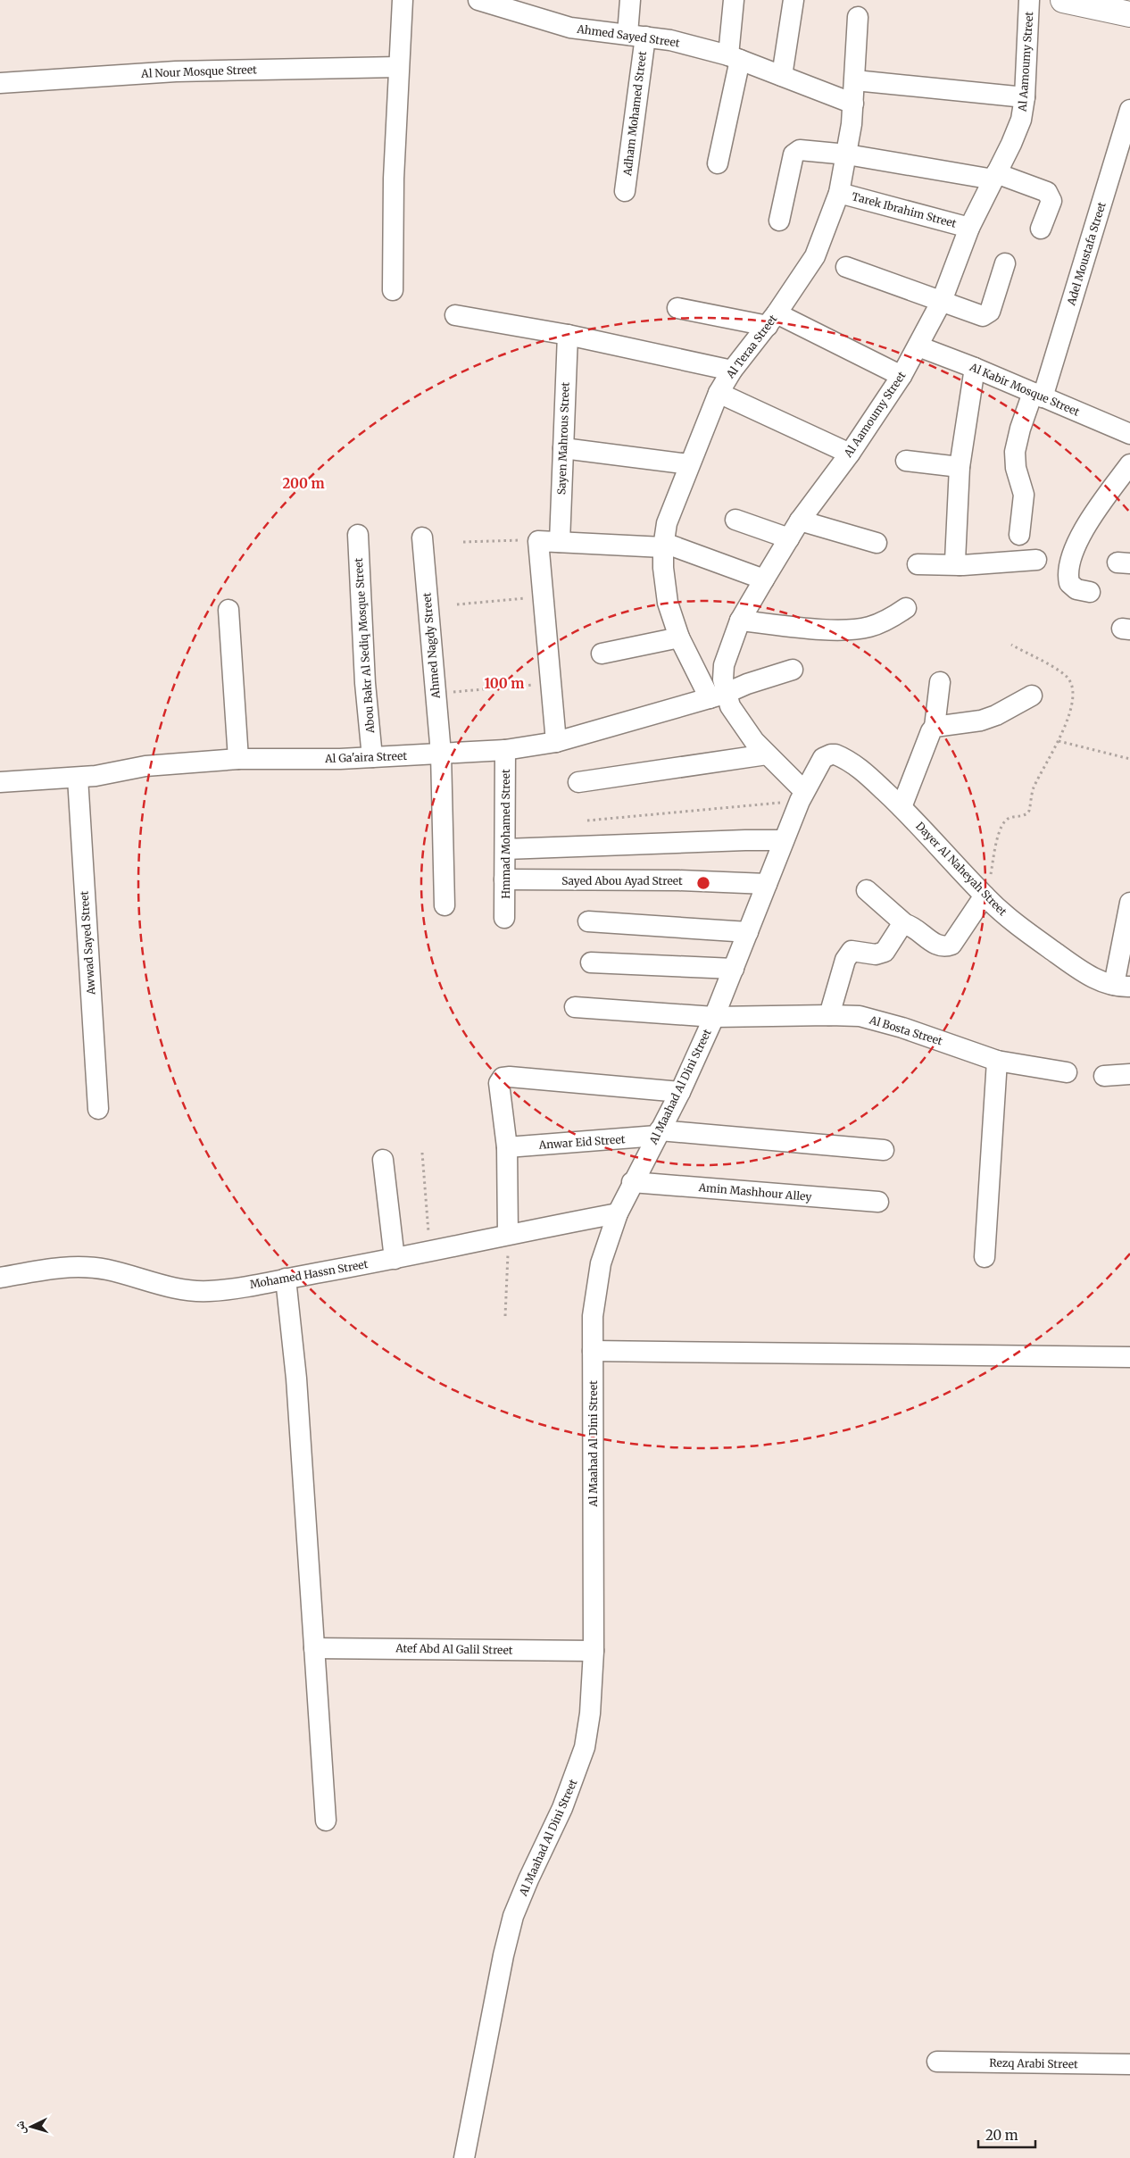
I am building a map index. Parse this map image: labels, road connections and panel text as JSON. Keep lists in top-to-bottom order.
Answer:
{
  "streets": {
    "street": [
      "Ahmed Sayed Street",
      "Al Aamoumy Street",
      "Al Nour Mosque Street",
      "Adham Mohamed Street",
      "Tarek Ibrahim Street",
      "Adel Moustafa Street",
      "Al Teraa Street",
      "Al Kabir Mosque Street",
      "Sayen Mahrous Street",
      "Abou Bakr Al Sediq Mosque Street",
      "Ahmed Nagdy Street",
      "Al Ga'aira Street",
      "Hmmad Mohamed Street",
      "Dayer Al Naheyah Street",
      "Sayed Abou Ayad Street",
      "Awwad Sayed Street",
      "Al Bosta Street",
      "Al Maahad Al Dini Street",
      "Anwar Eid Street",
      "Amin Mashhour Alley",
      "Mohamed Hassn Street",
      "Atef Abd Al Galil Street",
      "Rezq Arabi Street"
    ]
  },
  "crossings": [
    ["Ahmed Sayed Street", "Adham Mohamed Street"],
    ["Ahmed Sayed Street", "Al Teraa Street"],
    ["Al Aamoumy Street", "Tarek Ibrahim Street"],
    ["Al Aamoumy Street", "Al Teraa Street"],
    ["Al Aamoumy Street", "Al Kabir Mosque Street"],
    ["Al Aamoumy Street", "Al Ga'aira Street"],
    ["Al Aamoumy Street", "Al Maahad Al Dini Street"],
    ["Tarek Ibrahim Street", "Al Teraa Street"],
    ["Adel Moustafa Street", "Al Kabir Mosque Street"],
    ["Al Teraa Street", "Al Ga'aira Street"],
    ["Abou Bakr Al Sediq Mosque Street", "Al Ga'aira Street"],
    ["Ahmed Nagdy Street", "Al Ga'aira Street"],
    ["Al Ga'aira Street", "Hmmad Mohamed Street"],
    ["Al Ga'aira Street", "Awwad Sayed Street"],
    ["Hmmad Mohamed Street", "Sayed Abou Ayad Street"],
    ["Dayer Al Naheyah Street", "Al Maahad Al Dini Street"],
    ["Sayed Abou Ayad Street", "Al Maahad Al Dini Street"],
    ["Al Bosta Street", "Al Maahad Al Dini Street"],
    ["Al Maahad Al Dini Street", "Anwar Eid Street"],
    ["Al Maahad Al Dini Street", "Amin Mashhour Alley"],
    ["Al Maahad Al Dini Street", "Mohamed Hassn Street"],
    ["Al Maahad Al Dini Street", "Atef Abd Al Galil Street"]
  ],
  "scale_bar": "20 m",
  "north": "left",
  "rings": ["200 m", "100 m"]
}
